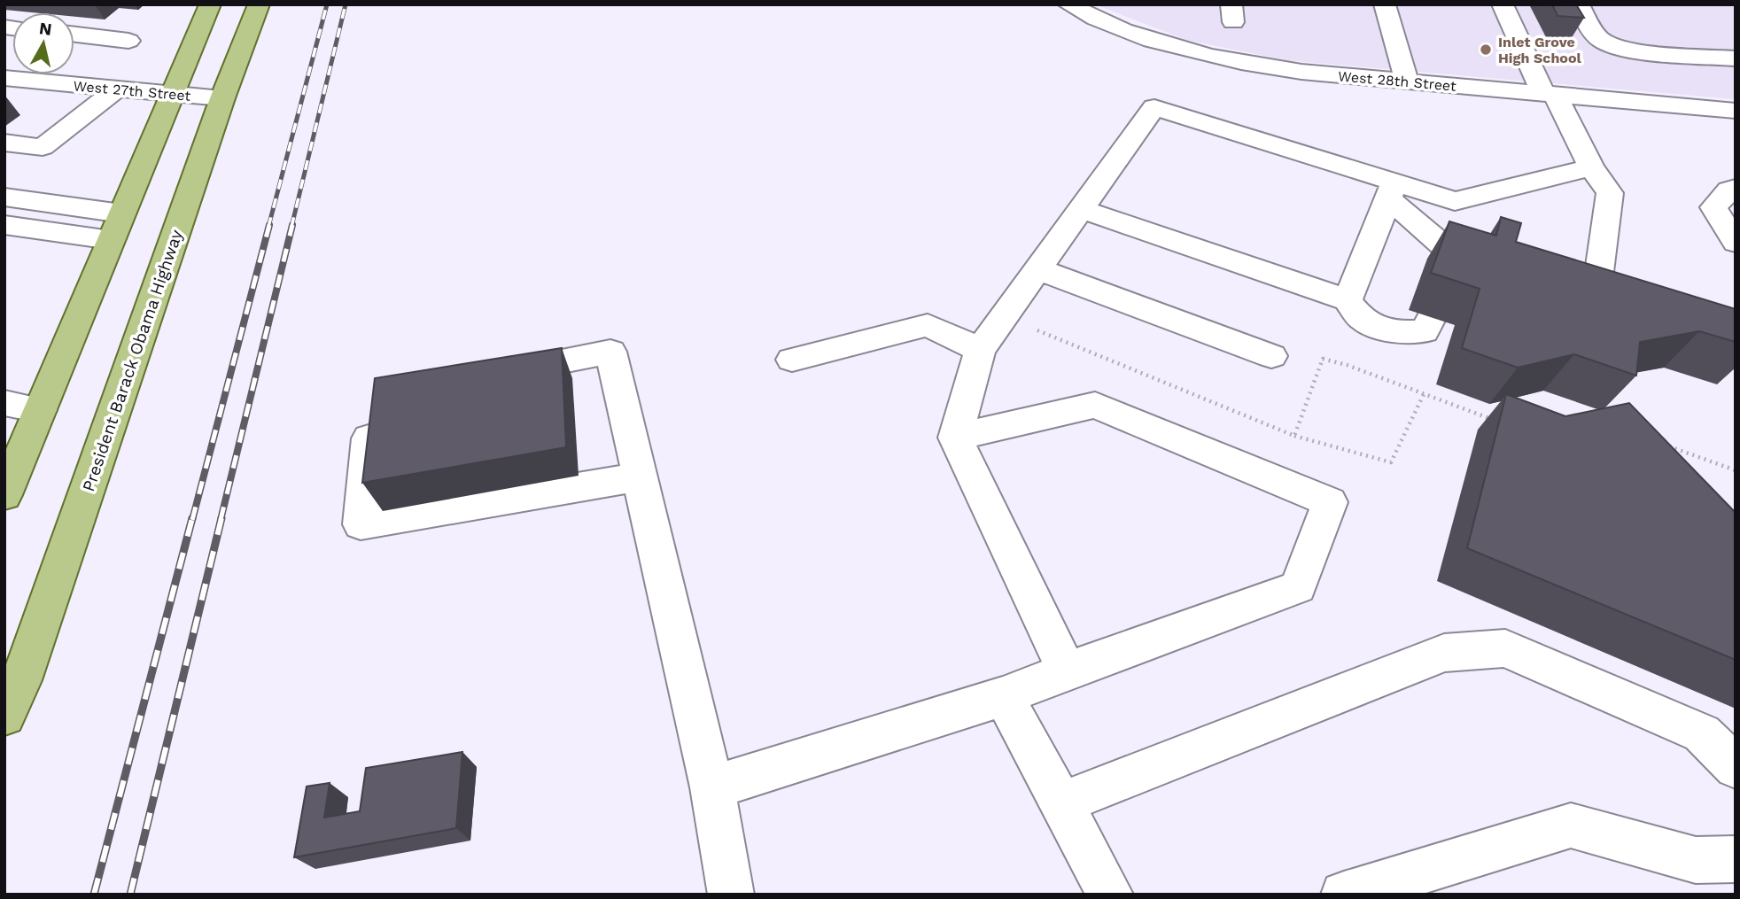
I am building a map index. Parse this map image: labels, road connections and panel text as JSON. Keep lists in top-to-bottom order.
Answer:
{
  "streets": {
    "main road": ["President Barack Obama Highway"],
    "street": ["West 28th Street", "West 27th Street"]
  },
  "crossings": [
    ["West 27th Street", "President Barack Obama Highway"]
  ],
  "places": ["Inlet Grove High School"],
  "north": "top"
}
